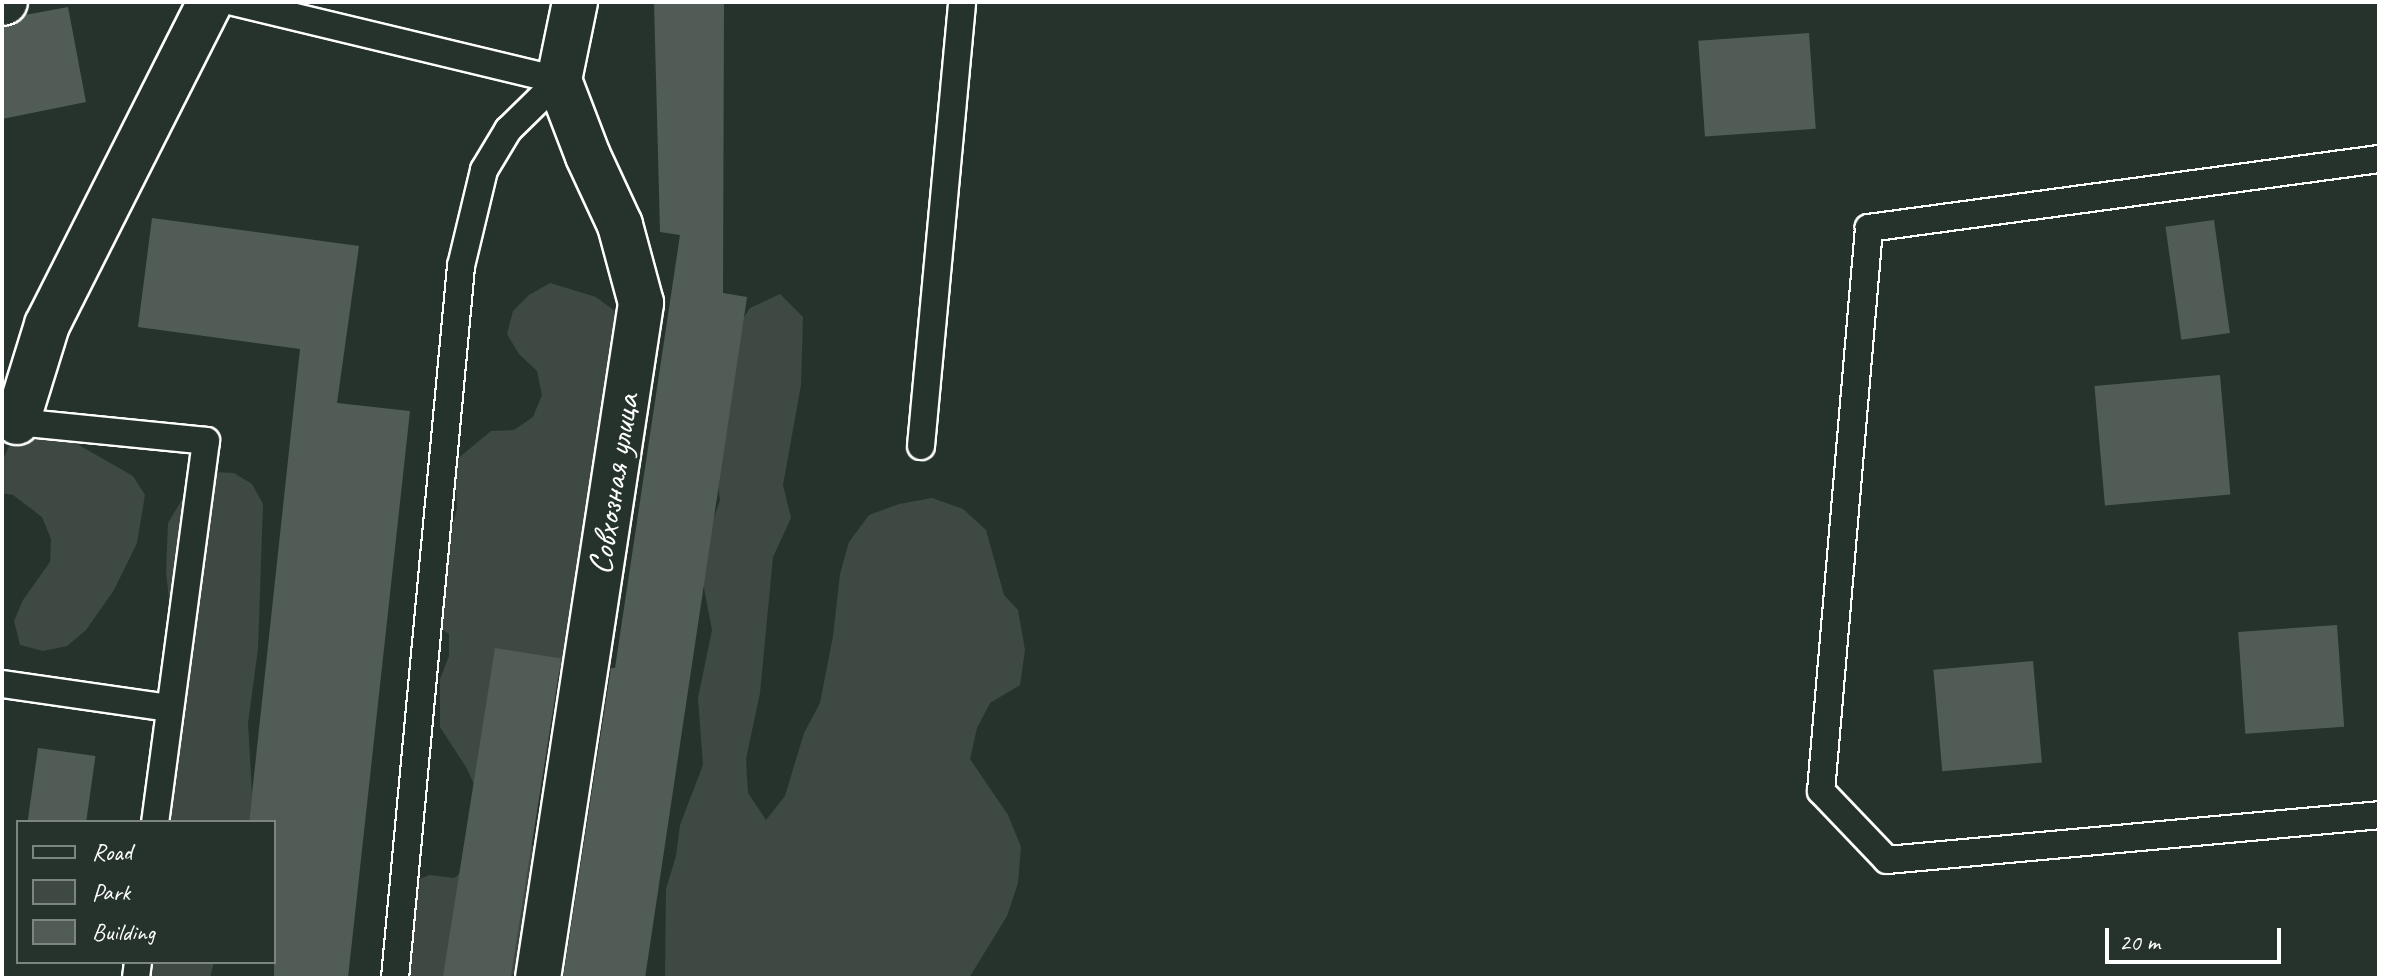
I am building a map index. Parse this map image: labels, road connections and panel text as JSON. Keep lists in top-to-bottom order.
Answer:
{
  "streets": {
    "street": ["Совхозная улица"]
  },
  "legend": ["Road", "Park", "Building"],
  "scale_bar": "20 m"
}
